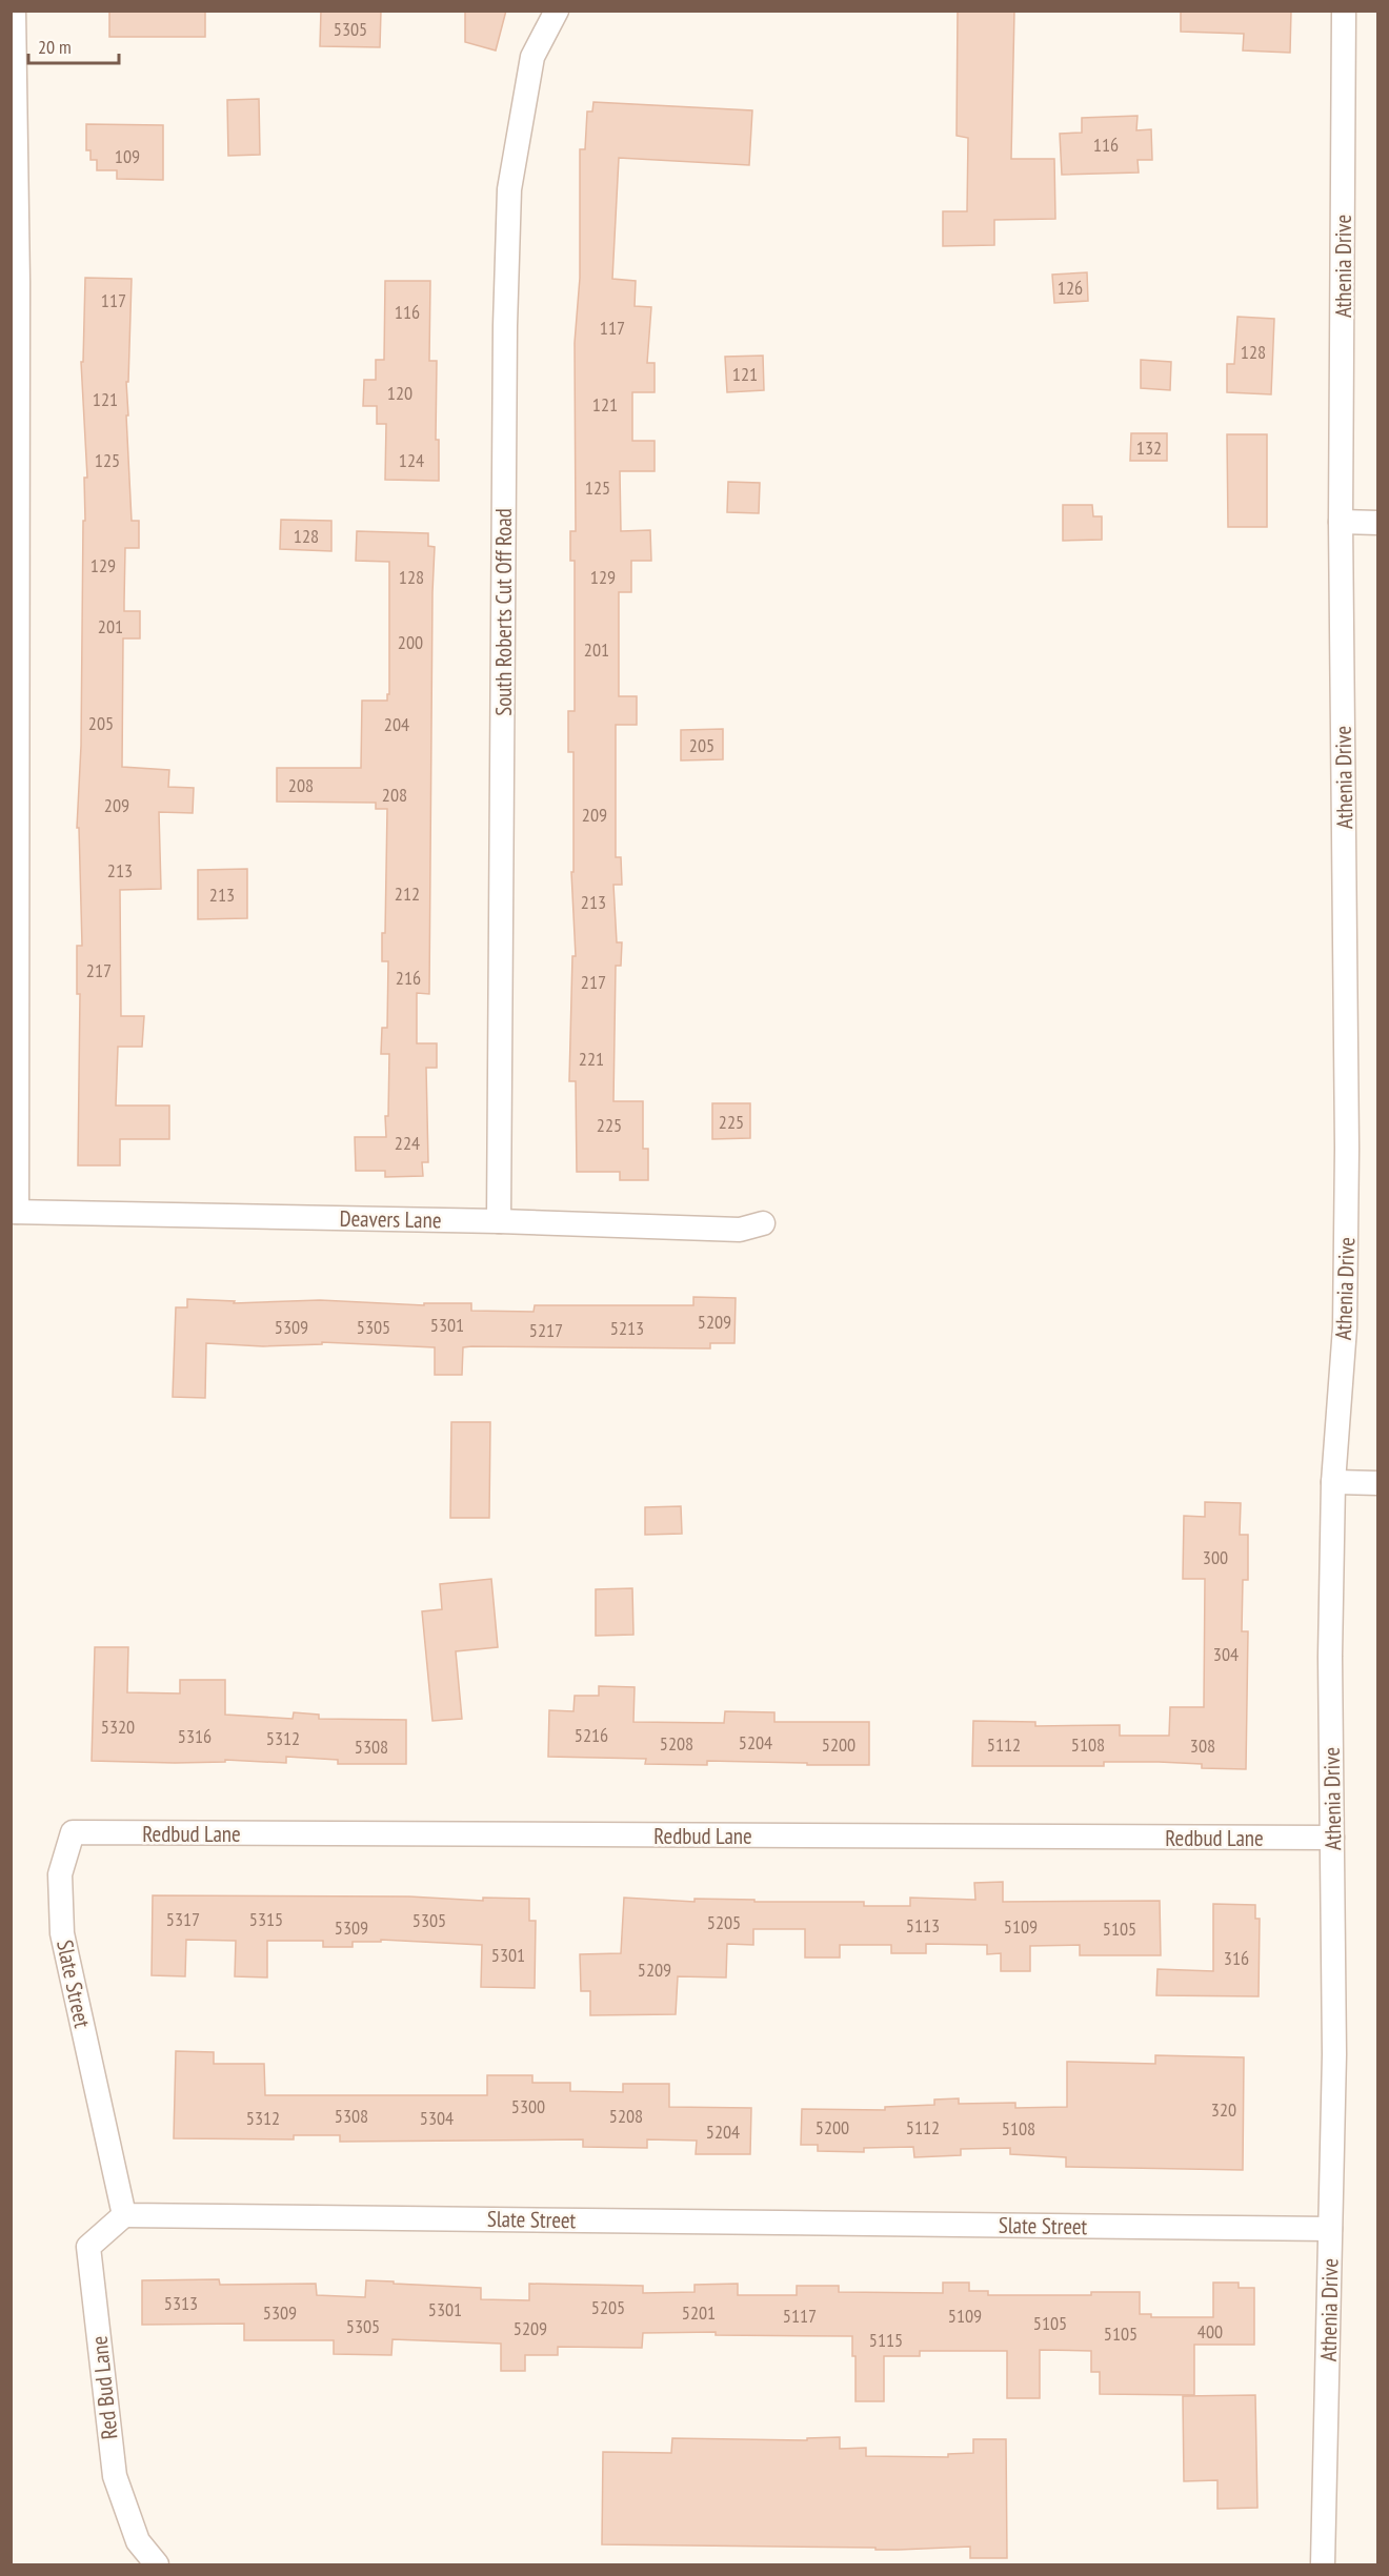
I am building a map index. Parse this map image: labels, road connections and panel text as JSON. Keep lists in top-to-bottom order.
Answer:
{
  "streets": {
    "street": [
      "Athenia Drive",
      "South Roberts Cut Off Road",
      "Deavers Lane",
      "Redbud Lane",
      "Slate Street",
      "Red Bud Lane"
    ]
  },
  "crossings": [
    ["Athenia Drive", "Redbud Lane"],
    ["Athenia Drive", "Slate Street"],
    ["South Roberts Cut Off Road", "Deavers Lane"],
    ["Redbud Lane", "Slate Street"],
    ["Slate Street", "Red Bud Lane"]
  ],
  "house_numbers": [
    "5305",
    "116",
    "109",
    "126",
    "117",
    "116",
    "117",
    "128",
    "121",
    "120",
    "121",
    "121",
    "132",
    "125",
    "124",
    "125",
    "128",
    "129",
    "128",
    "129",
    "201",
    "200",
    "201",
    "205",
    "204",
    "205",
    "208",
    "208",
    "209",
    "209",
    "213",
    "212",
    "213",
    "213",
    "217",
    "216",
    "217",
    "221",
    "225",
    "225",
    "224",
    "5209",
    "5301",
    "5309",
    "5305",
    "5213",
    "5217",
    "300",
    "304",
    "5320",
    "5216",
    "5316",
    "5312",
    "5204",
    "5208",
    "5200",
    "5112",
    "5108",
    "308",
    "5308",
    "5317",
    "5315",
    "5305",
    "5205",
    "5113",
    "5109",
    "5309",
    "5105",
    "5301",
    "316",
    "5209",
    "5300",
    "320",
    "5308",
    "5208",
    "5312",
    "5304",
    "5200",
    "5112",
    "5108",
    "5204",
    "5313",
    "5205",
    "5301",
    "5309",
    "5201",
    "5117",
    "5109",
    "5105",
    "5305",
    "5209",
    "400",
    "5105",
    "5115"
  ],
  "scale_bar": "20 m"
}
